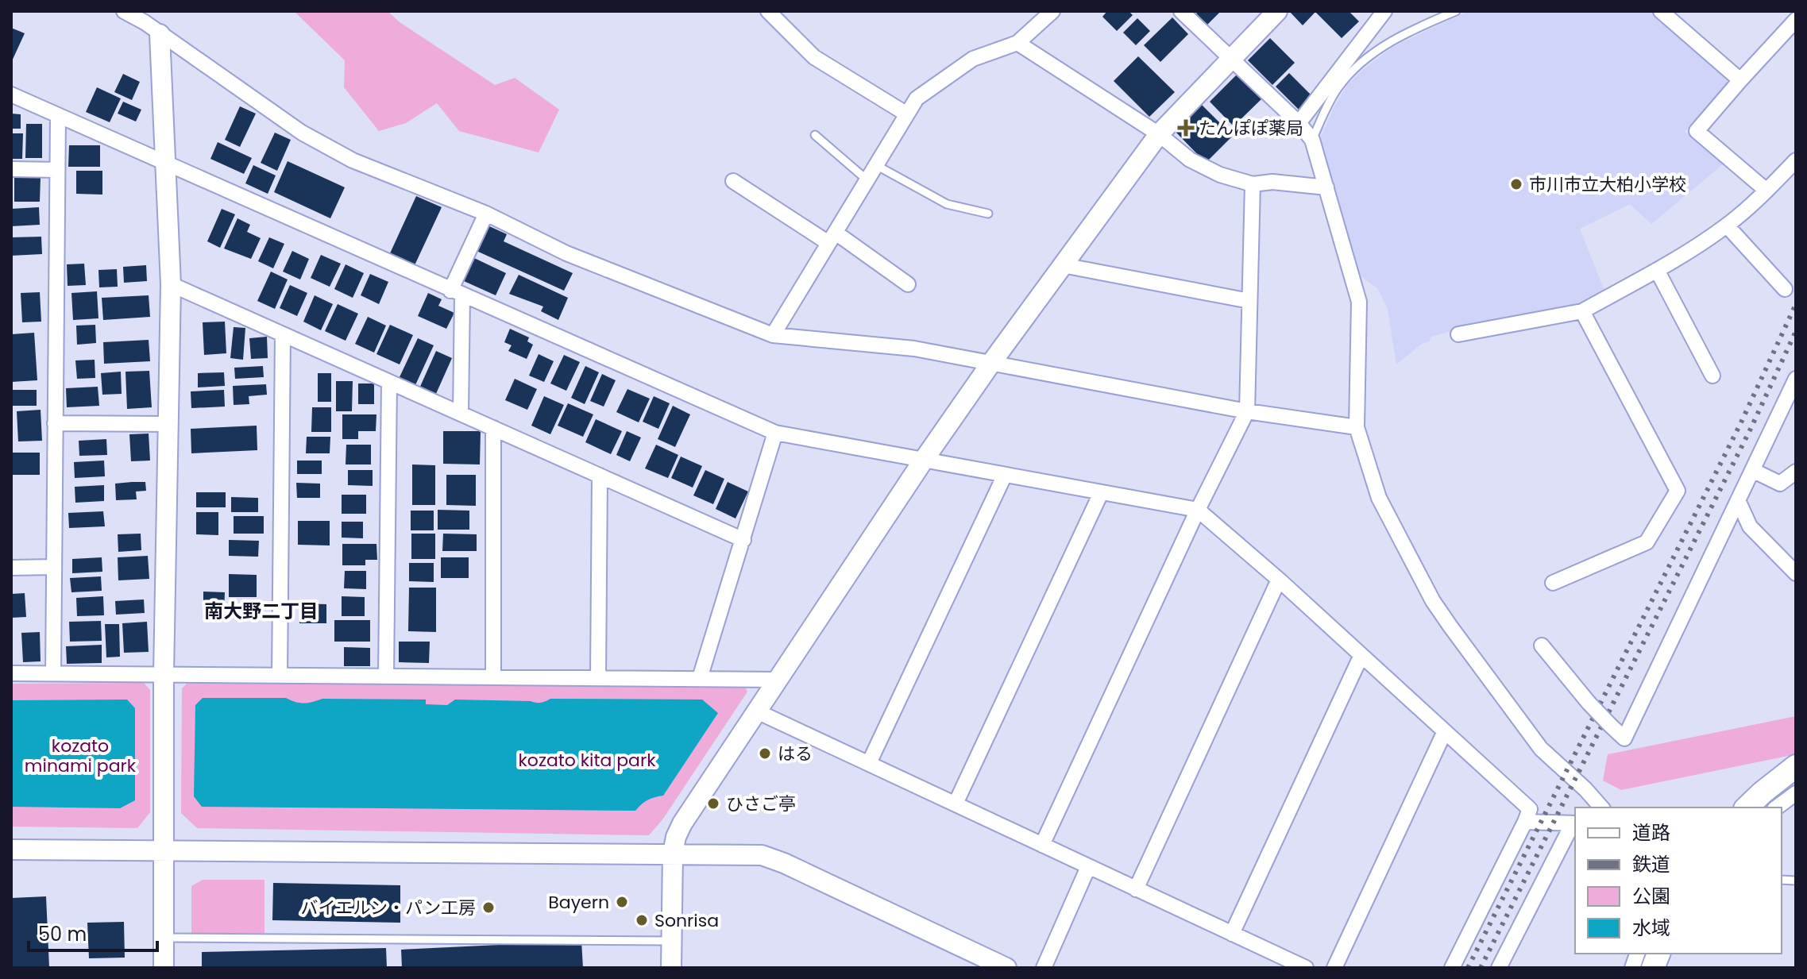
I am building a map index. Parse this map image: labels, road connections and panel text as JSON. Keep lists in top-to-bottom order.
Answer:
{
  "districts": ["南大野二丁目"],
  "parks": ["kozato minami park", "kozato kita park"],
  "places": {
    "health": ["たんぽぽ薬局"],
    "other": [
      "市川市立大柏小学校",
      "はる",
      "ひさご亭",
      "Bayern",
      "バイエルン・パン工房",
      "Sonrisa"
    ]
  },
  "legend": [
    "道路",
    "鉄道",
    "公園",
    "水域"
  ],
  "scale_bar": "50 m"
}
